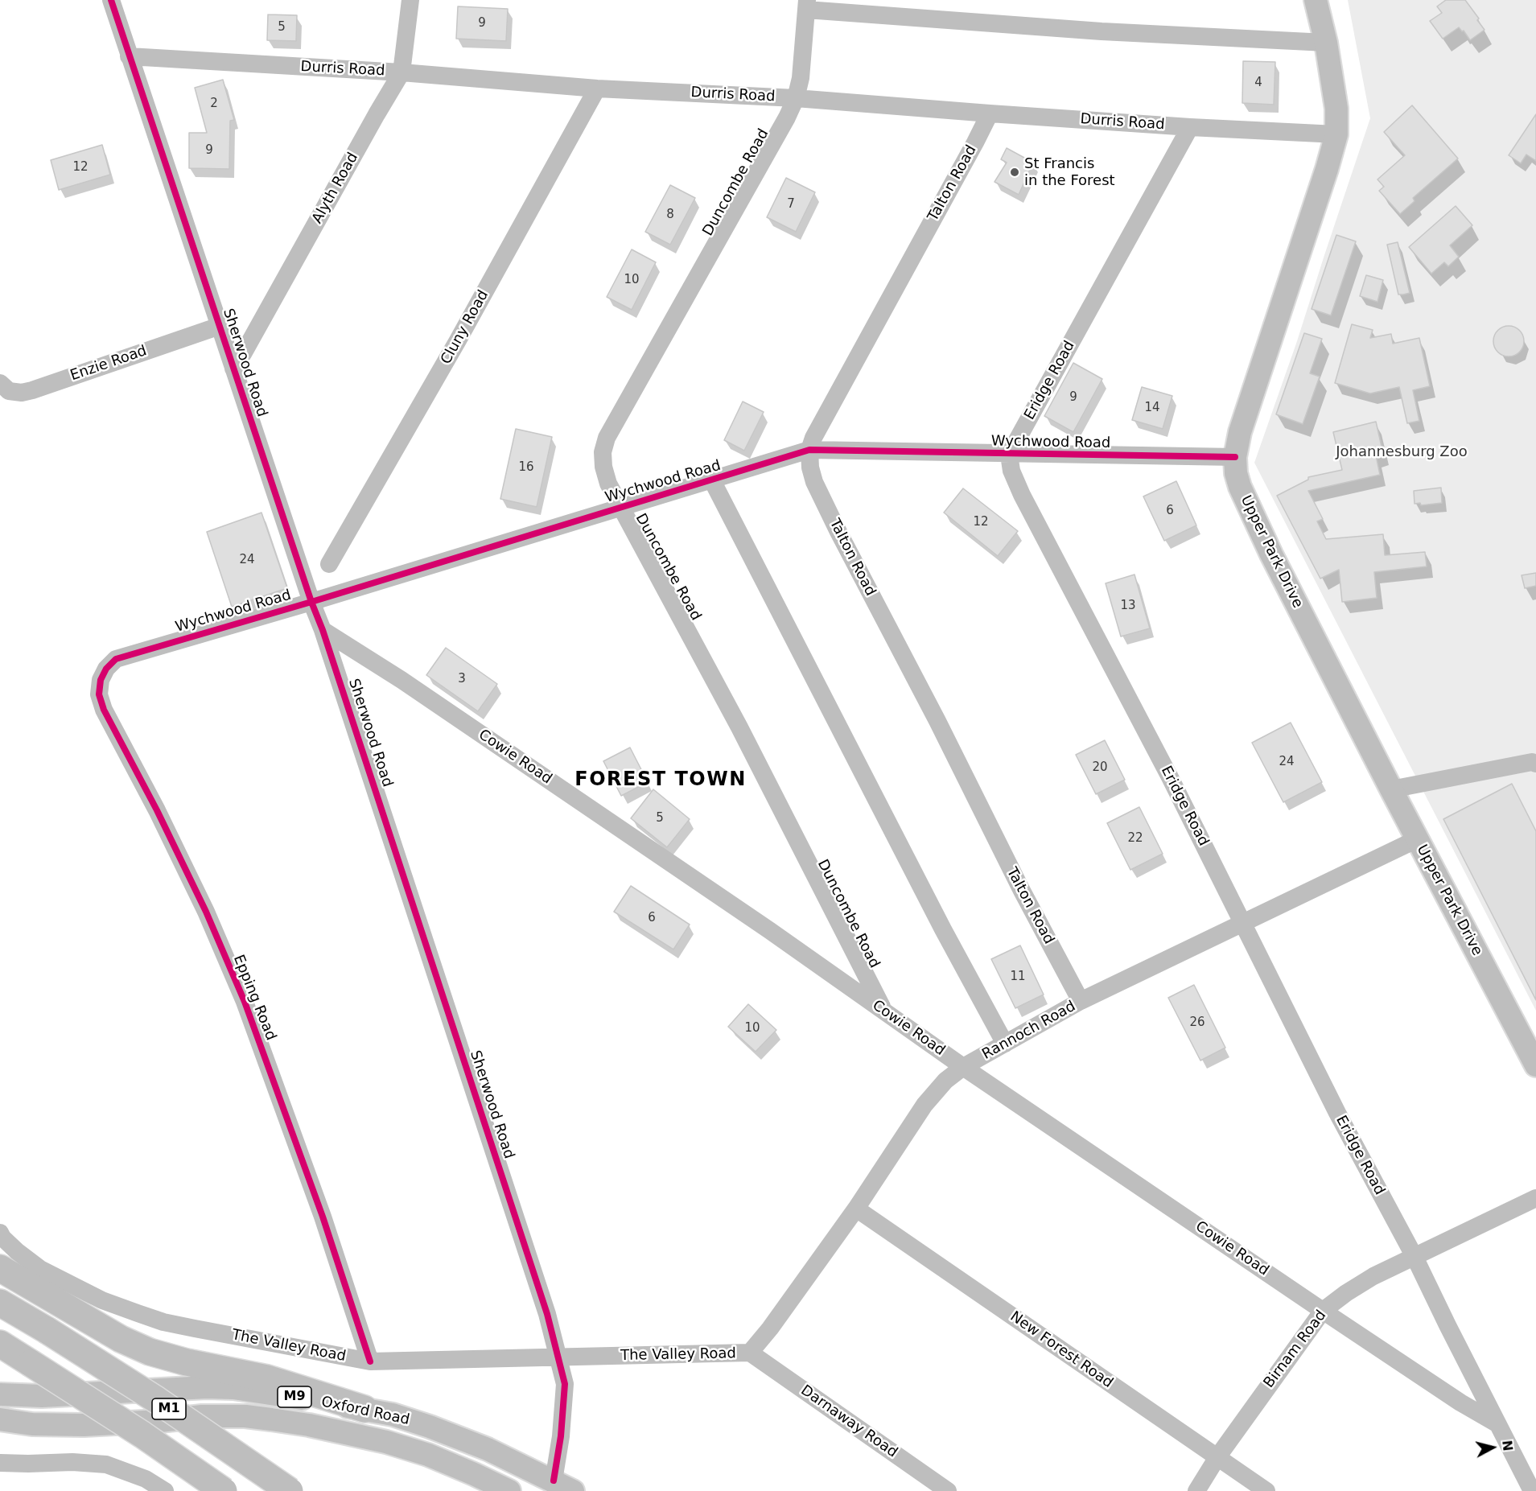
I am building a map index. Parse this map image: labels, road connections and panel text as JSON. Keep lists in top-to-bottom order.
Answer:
{
  "streets": {
    "highway": ["M1"],
    "main road": ["Upper Park Drive", "M9", "Oxford Road"],
    "street": [
      "Durris Road",
      "Duncombe Road",
      "Talton Road",
      "Alyth Road",
      "Cluny Road",
      "Sherwood Road",
      "Enzie Road",
      "Eridge Road",
      "Wychwood Road",
      "Cowie Road",
      "Epping Road",
      "Rannoch Road",
      "The Valley Road",
      "Birnam Road",
      "New Forest Road",
      "Darnaway Road"
    ]
  },
  "crossings": [
    ["Durris Road", "Duncombe Road"],
    ["Durris Road", "Talton Road"],
    ["Durris Road", "Alyth Road"],
    ["Durris Road", "Cluny Road"],
    ["Durris Road", "Sherwood Road"],
    ["Durris Road", "Eridge Road"],
    ["Durris Road", "Upper Park Drive"],
    ["Duncombe Road", "Wychwood Road"],
    ["Duncombe Road", "Cowie Road"],
    ["Talton Road", "Wychwood Road"],
    ["Talton Road", "Rannoch Road"],
    ["Alyth Road", "Sherwood Road"],
    ["Sherwood Road", "Enzie Road"],
    ["Sherwood Road", "Wychwood Road"],
    ["Sherwood Road", "Cowie Road"],
    ["Sherwood Road", "The Valley Road"],
    ["Sherwood Road", "Oxford Road"],
    ["Eridge Road", "Wychwood Road"],
    ["Eridge Road", "Cowie Road"],
    ["Eridge Road", "Rannoch Road"],
    ["Eridge Road", "Birnam Road"],
    ["Wychwood Road", "Upper Park Drive"],
    ["Wychwood Road", "Epping Road"],
    ["Upper Park Drive", "Rannoch Road"],
    ["Cowie Road", "Rannoch Road"],
    ["Cowie Road", "Birnam Road"],
    ["Epping Road", "The Valley Road"],
    ["Rannoch Road", "The Valley Road"],
    ["Rannoch Road", "New Forest Road"],
    ["Rannoch Road", "Darnaway Road"],
    ["The Valley Road", "Darnaway Road"],
    ["Birnam Road", "New Forest Road"]
  ],
  "districts": ["FOREST TOWN"],
  "parks": ["Johannesburg Zoo"],
  "places": ["St Francis in the Forest"],
  "house_numbers": [
    "9",
    "5",
    "4",
    "2",
    "9",
    "12",
    "7",
    "8",
    "10",
    "9",
    "14",
    "16",
    "6",
    "12",
    "24",
    "13",
    "3",
    "24",
    "20",
    "5",
    "22",
    "6",
    "11",
    "26",
    "10"
  ],
  "north": "right"
}
